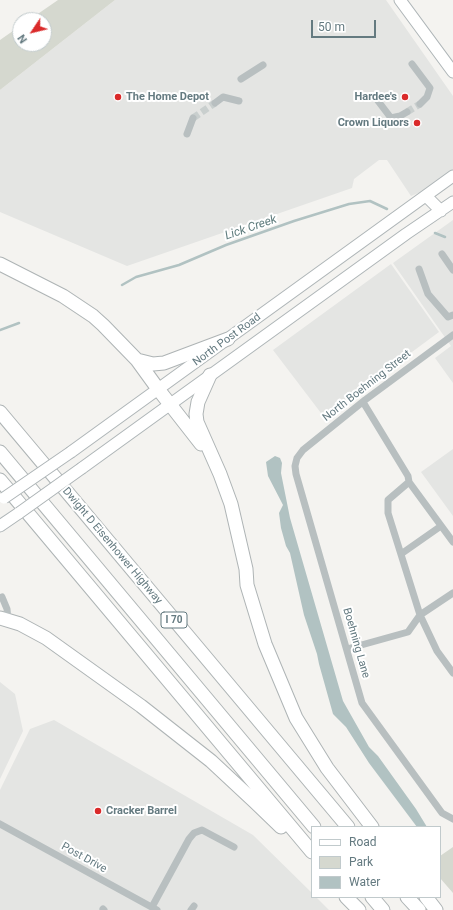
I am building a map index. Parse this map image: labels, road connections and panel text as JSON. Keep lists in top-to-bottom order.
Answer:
{
  "streets": {
    "highway": ["Dwight D Eisenhower Highway", "I 70"],
    "main road": ["North Post Road"],
    "street": ["North Boehning Street", "Boehning Lane", "Post Drive"]
  },
  "crossings": [
    ["North Boehning Street", "Boehning Lane"]
  ],
  "water": ["Lick Creek"],
  "places": [
    "The Home Depot",
    "Hardee's",
    "Crown Liquors",
    "Cracker Barrel"
  ],
  "legend": ["Road", "Park", "Water"],
  "scale_bar": "50 m",
  "north": "bottom left"
}
